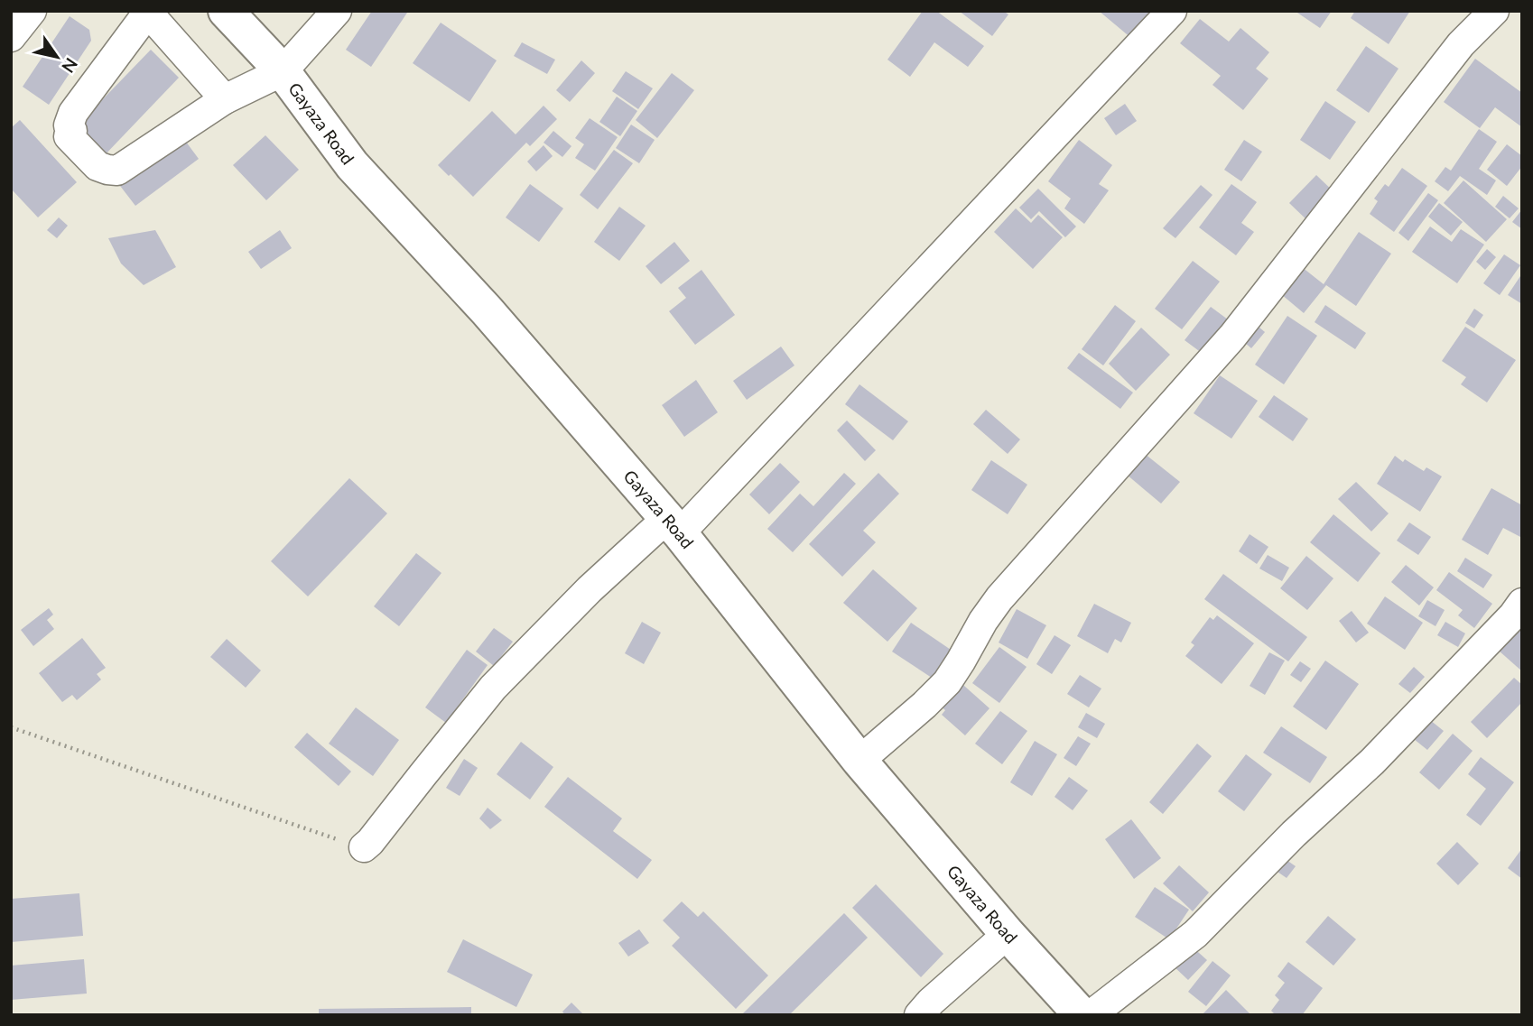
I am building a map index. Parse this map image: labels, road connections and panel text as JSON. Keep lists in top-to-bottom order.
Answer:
{
  "streets": {
    "main road": ["Gayaza Road"]
  },
  "north": "bottom right"
}
